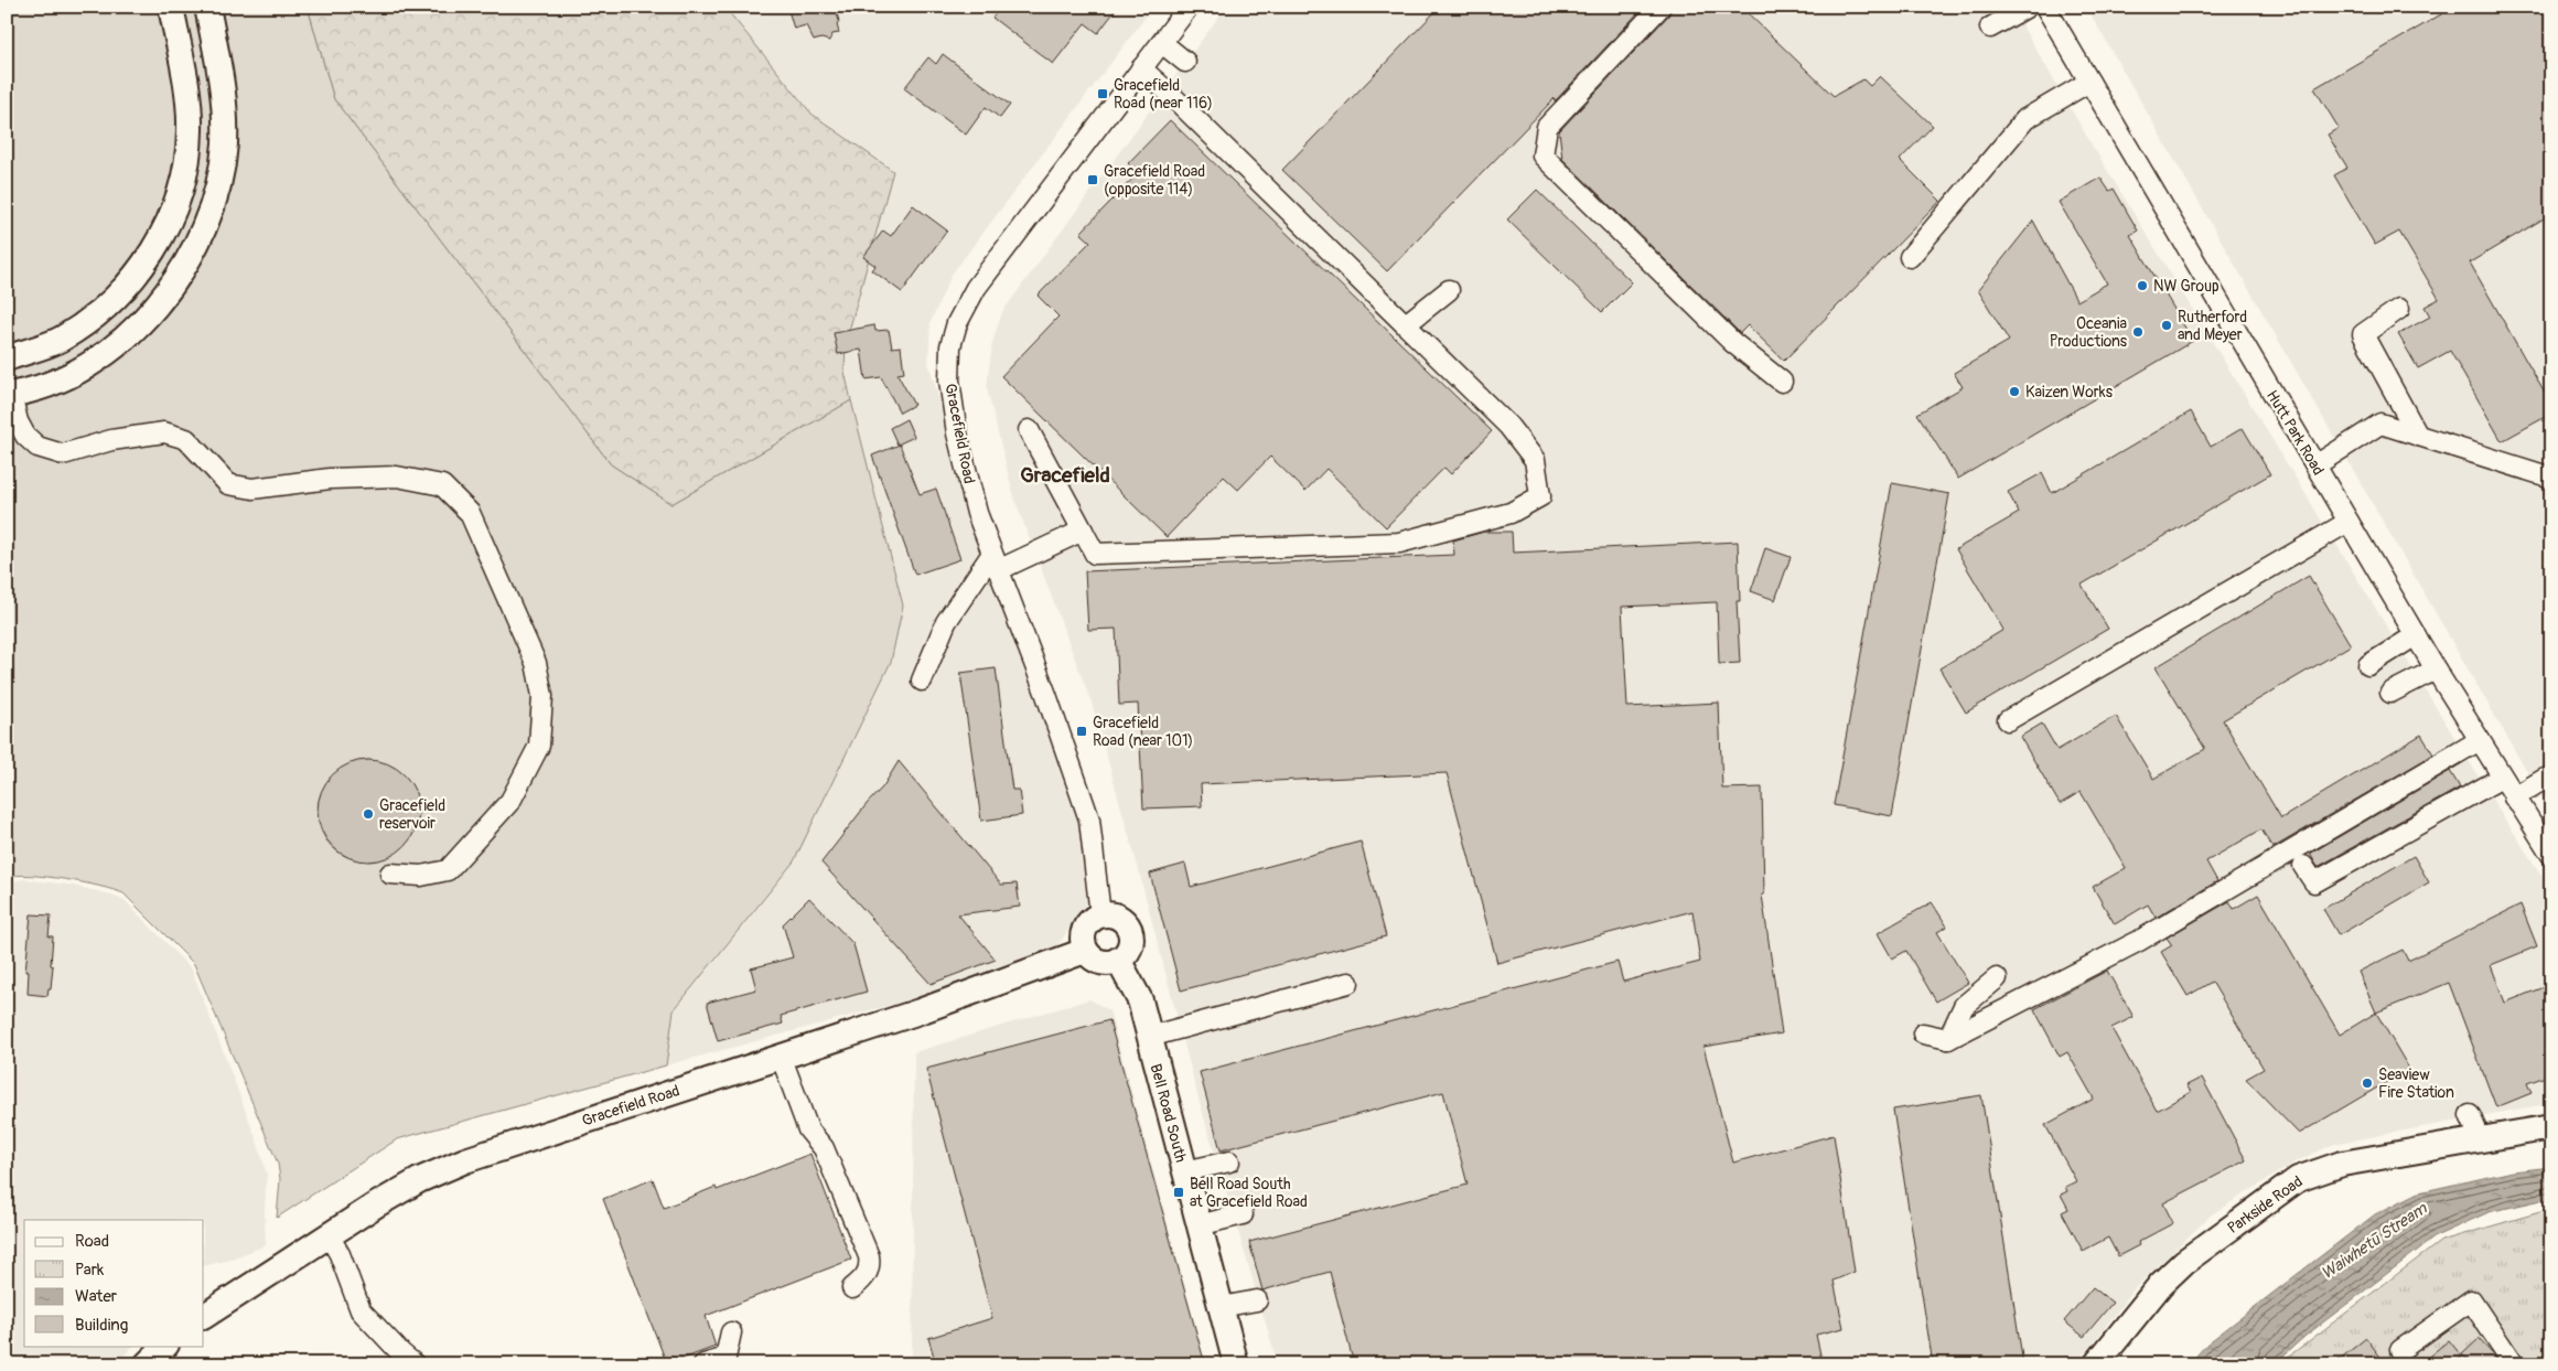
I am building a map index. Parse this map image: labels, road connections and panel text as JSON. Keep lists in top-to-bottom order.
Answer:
{
  "streets": {
    "main road": ["Gracefield Road", "Bell Road South", "Parkside Road"],
    "street": ["Hutt Park Road"]
  },
  "crossings": [
    ["Gracefield Road", "Bell Road South"]
  ],
  "districts": ["Gracefield"],
  "water": ["Waiwhetū Stream"],
  "places": {
    "transit": [
      "Gracefield Road (near 116)",
      "Gracefield Road (opposite 114)",
      "Gracefield Road (near 101)",
      "Bell Road South at Gracefield Road"
    ],
    "other": [
      "NW Group",
      "Rutherford and Meyer",
      "Oceania Productions",
      "Kaizen Works",
      "Gracefield reservoir",
      "Seaview Fire Station"
    ]
  },
  "legend": [
    "Road",
    "Park",
    "Water",
    "Building"
  ]
}
